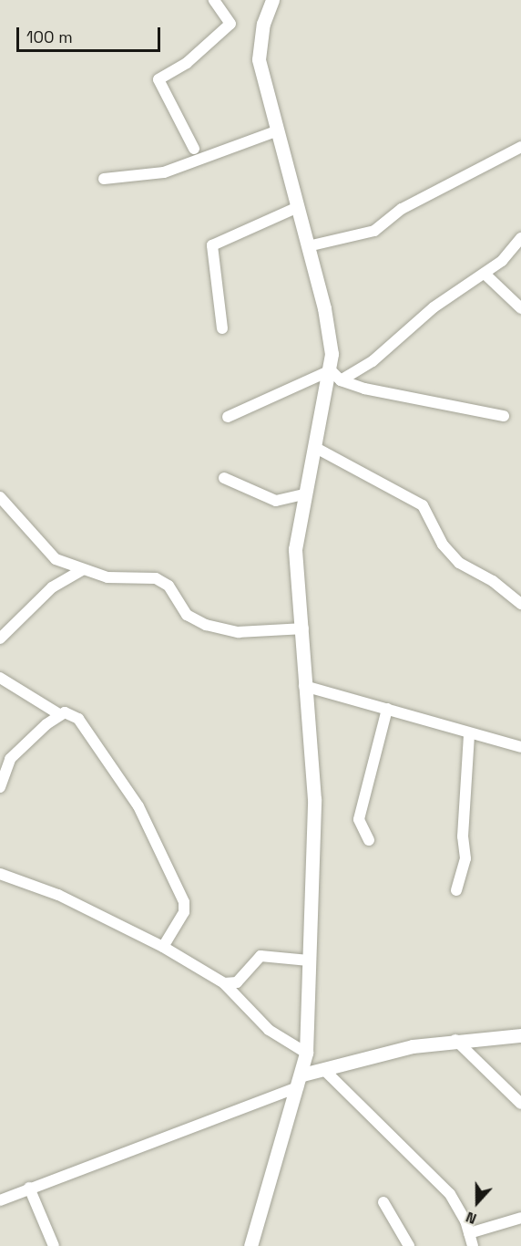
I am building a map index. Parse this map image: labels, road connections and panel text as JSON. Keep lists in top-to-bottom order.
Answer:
{
  "scale_bar": "100 m",
  "north": "bottom"
}
